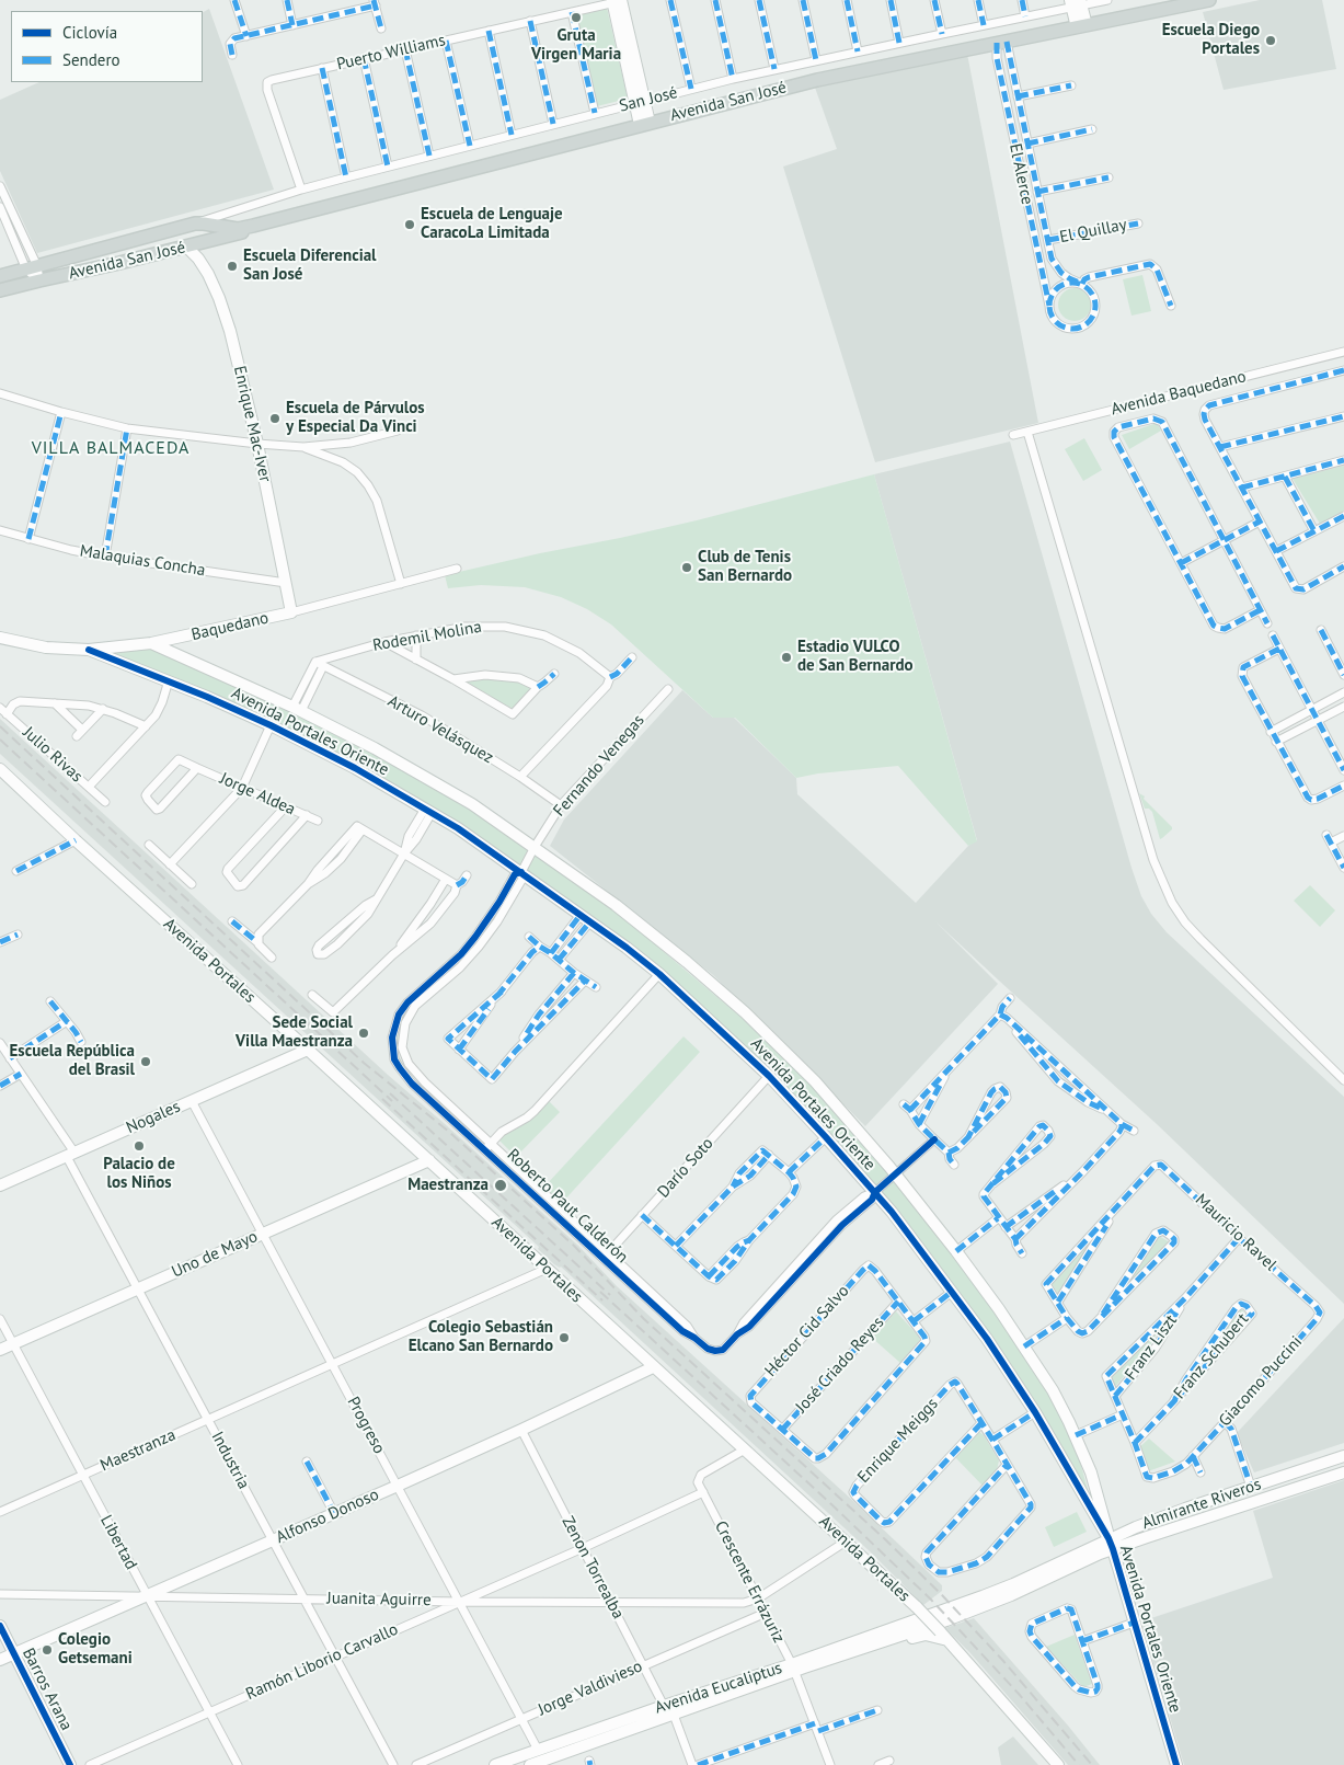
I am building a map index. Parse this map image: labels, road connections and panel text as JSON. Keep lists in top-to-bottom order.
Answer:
{
  "streets": {
    "main road": ["Avenida San José"],
    "street": [
      "Puerto Williams",
      "San José",
      "El Alerce",
      "El Quillay",
      "Avenida Baquedano",
      "Enrique Mac-Iver",
      "Malaquias Concha",
      "Baquedano",
      "Rodemil Molina",
      "Arturo Velásquez",
      "Avenida Portales Oriente",
      "Julio Rivas",
      "Fernando Venegas",
      "Jorge Aldea",
      "Avenida Portales",
      "Nogales",
      "Darío Soto",
      "Roberto Paut Calderón",
      "Mauricio Ravel",
      "Uno de Mayo",
      "Héctor Cid Salvo",
      "Franz Liszt",
      "Franz Schubert",
      "José Criado Reyes",
      "Giacomo Puccini",
      "Progreso",
      "Enrique Meiggs",
      "Maestranza",
      "Industria",
      "Almirante Riveros",
      "Alfonso Donoso",
      "Libertad",
      "Zenon Torrealba",
      "Crescente Errázuriz",
      "Juanita Aguirre",
      "Ramón Liborio Carvallo",
      "Jorge Valdivieso",
      "Avenida Eucaliptus",
      "Barros Arana"
    ]
  },
  "crossings": [
    ["Puerto Williams", "San José"],
    ["San José", "Avenida San José"],
    ["Avenida San José", "El Alerce"],
    ["Avenida San José", "Enrique Mac-Iver"],
    ["El Alerce", "El Quillay"],
    ["Enrique Mac-Iver", "Malaquias Concha"],
    ["Enrique Mac-Iver", "Baquedano"],
    ["Baquedano", "Avenida Portales Oriente"],
    ["Rodemil Molina", "Arturo Velásquez"],
    ["Arturo Velásquez", "Fernando Venegas"],
    ["Avenida Portales Oriente", "Fernando Venegas"],
    ["Avenida Portales Oriente", "Darío Soto"],
    ["Avenida Portales Oriente", "Roberto Paut Calderón"],
    ["Avenida Portales Oriente", "Almirante Riveros"],
    ["Fernando Venegas", "Roberto Paut Calderón"],
    ["Avenida Portales", "Nogales"],
    ["Avenida Portales", "Uno de Mayo"],
    ["Avenida Portales", "Maestranza"],
    ["Avenida Portales", "Alfonso Donoso"],
    ["Nogales", "Progreso"],
    ["Nogales", "Industria"],
    ["Darío Soto", "Roberto Paut Calderón"],
    ["Mauricio Ravel", "Franz Liszt"],
    ["Mauricio Ravel", "Giacomo Puccini"],
    ["Uno de Mayo", "Progreso"],
    ["Uno de Mayo", "Industria"],
    ["Uno de Mayo", "Libertad"],
    ["Héctor Cid Salvo", "José Criado Reyes"],
    ["Franz Schubert", "Giacomo Puccini"],
    ["Progreso", "Maestranza"],
    ["Progreso", "Alfonso Donoso"],
    ["Progreso", "Juanita Aguirre"],
    ["Progreso", "Ramón Liborio Carvallo"],
    ["Progreso", "Jorge Valdivieso"],
    ["Progreso", "Avenida Eucaliptus"],
    ["Maestranza", "Industria"],
    ["Maestranza", "Libertad"],
    ["Industria", "Alfonso Donoso"],
    ["Industria", "Juanita Aguirre"],
    ["Industria", "Ramón Liborio Carvallo"],
    ["Almirante Riveros", "Avenida Eucaliptus"],
    ["Alfonso Donoso", "Libertad"],
    ["Alfonso Donoso", "Zenon Torrealba"],
    ["Alfonso Donoso", "Juanita Aguirre"],
    ["Alfonso Donoso", "Barros Arana"],
    ["Libertad", "Juanita Aguirre"],
    ["Libertad", "Ramón Liborio Carvallo"],
    ["Zenon Torrealba", "Juanita Aguirre"],
    ["Zenon Torrealba", "Ramón Liborio Carvallo"],
    ["Zenon Torrealba", "Jorge Valdivieso"],
    ["Zenon Torrealba", "Avenida Eucaliptus"],
    ["Crescente Errázuriz", "Juanita Aguirre"],
    ["Crescente Errázuriz", "Ramón Liborio Carvallo"],
    ["Crescente Errázuriz", "Jorge Valdivieso"],
    ["Crescente Errázuriz", "Avenida Eucaliptus"],
    ["Juanita Aguirre", "Ramón Liborio Carvallo"]
  ],
  "districts": ["VILLA BALMACEDA"],
  "places": [
    "Gruta Virgen Maria",
    "Escuela Diego Portales",
    "Escuela de Lenguaje CaracoLa Limitada",
    "Escuela Diferencial San José",
    "Escuela de Párvulos y Especial Da Vinci",
    "Club de Tenis San Bernardo",
    "Estadio VULCO de San Bernardo",
    "Sede Social Villa Maestranza",
    "Escuela República del Brasil",
    "Palacio de los Niños",
    "Maestranza",
    "Colegio Sebastián Elcano San Bernardo",
    "Colegio Getsemani"
  ],
  "legend": ["Ciclovía", "Sendero"]
}
